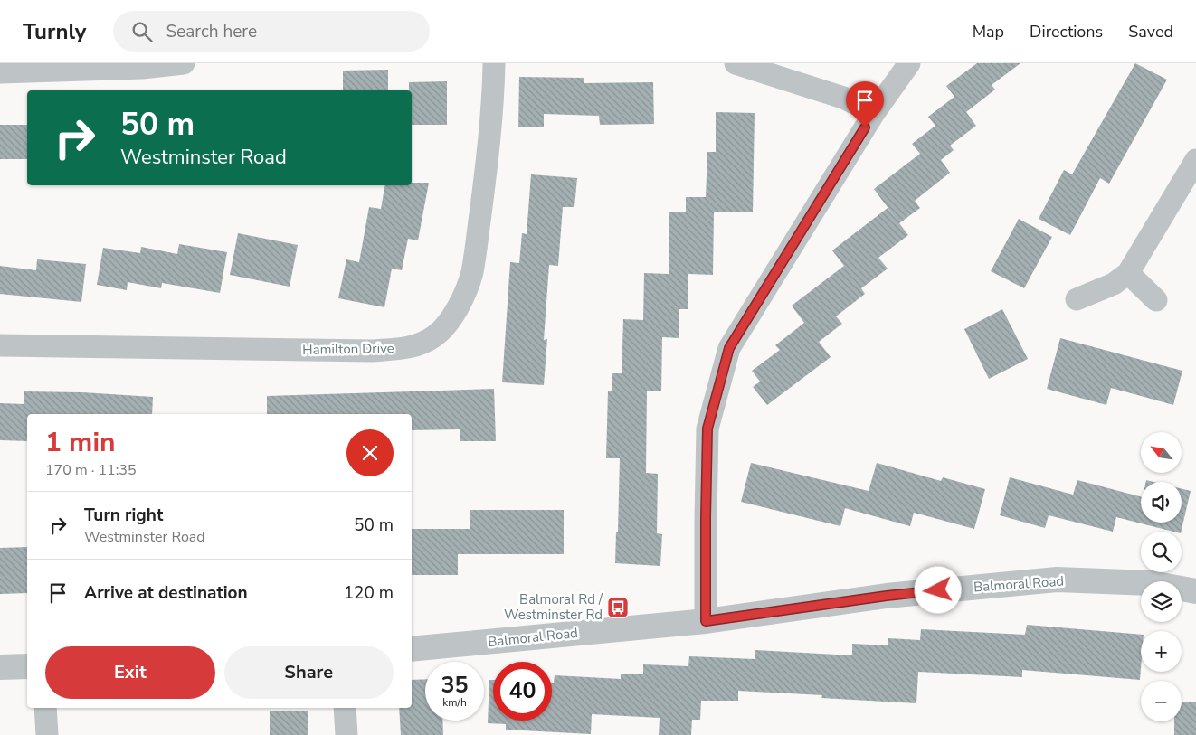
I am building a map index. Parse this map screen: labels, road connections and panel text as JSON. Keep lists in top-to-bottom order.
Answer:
{
  "streets": {
    "street": ["Hamilton Drive", "Balmoral Road"]
  },
  "places": {
    "bus stop": ["Balmoral Rd / Westminster Rd"]
  },
  "north": "top left",
  "page": {
    "header": "Turnly",
    "search": "Search here",
    "nav": ["Map", "Directions", "Saved"],
    "turn": ["50 m", "Westminster Road"],
    "heading": ["1 min", "170 m · 11:35"],
    "map_buttons": ["+", "−"],
    "list": [
      {
        "name": "Turn right",
        "note": "Westminster Road",
        "value": "50 m"
      },
      {
        "name": "Arrive at destination",
        "value": "120 m"
      }
    ],
    "buttons": ["Exit", "Share"],
    "speed": "35 km/h",
    "limit": "40"
  }
}
